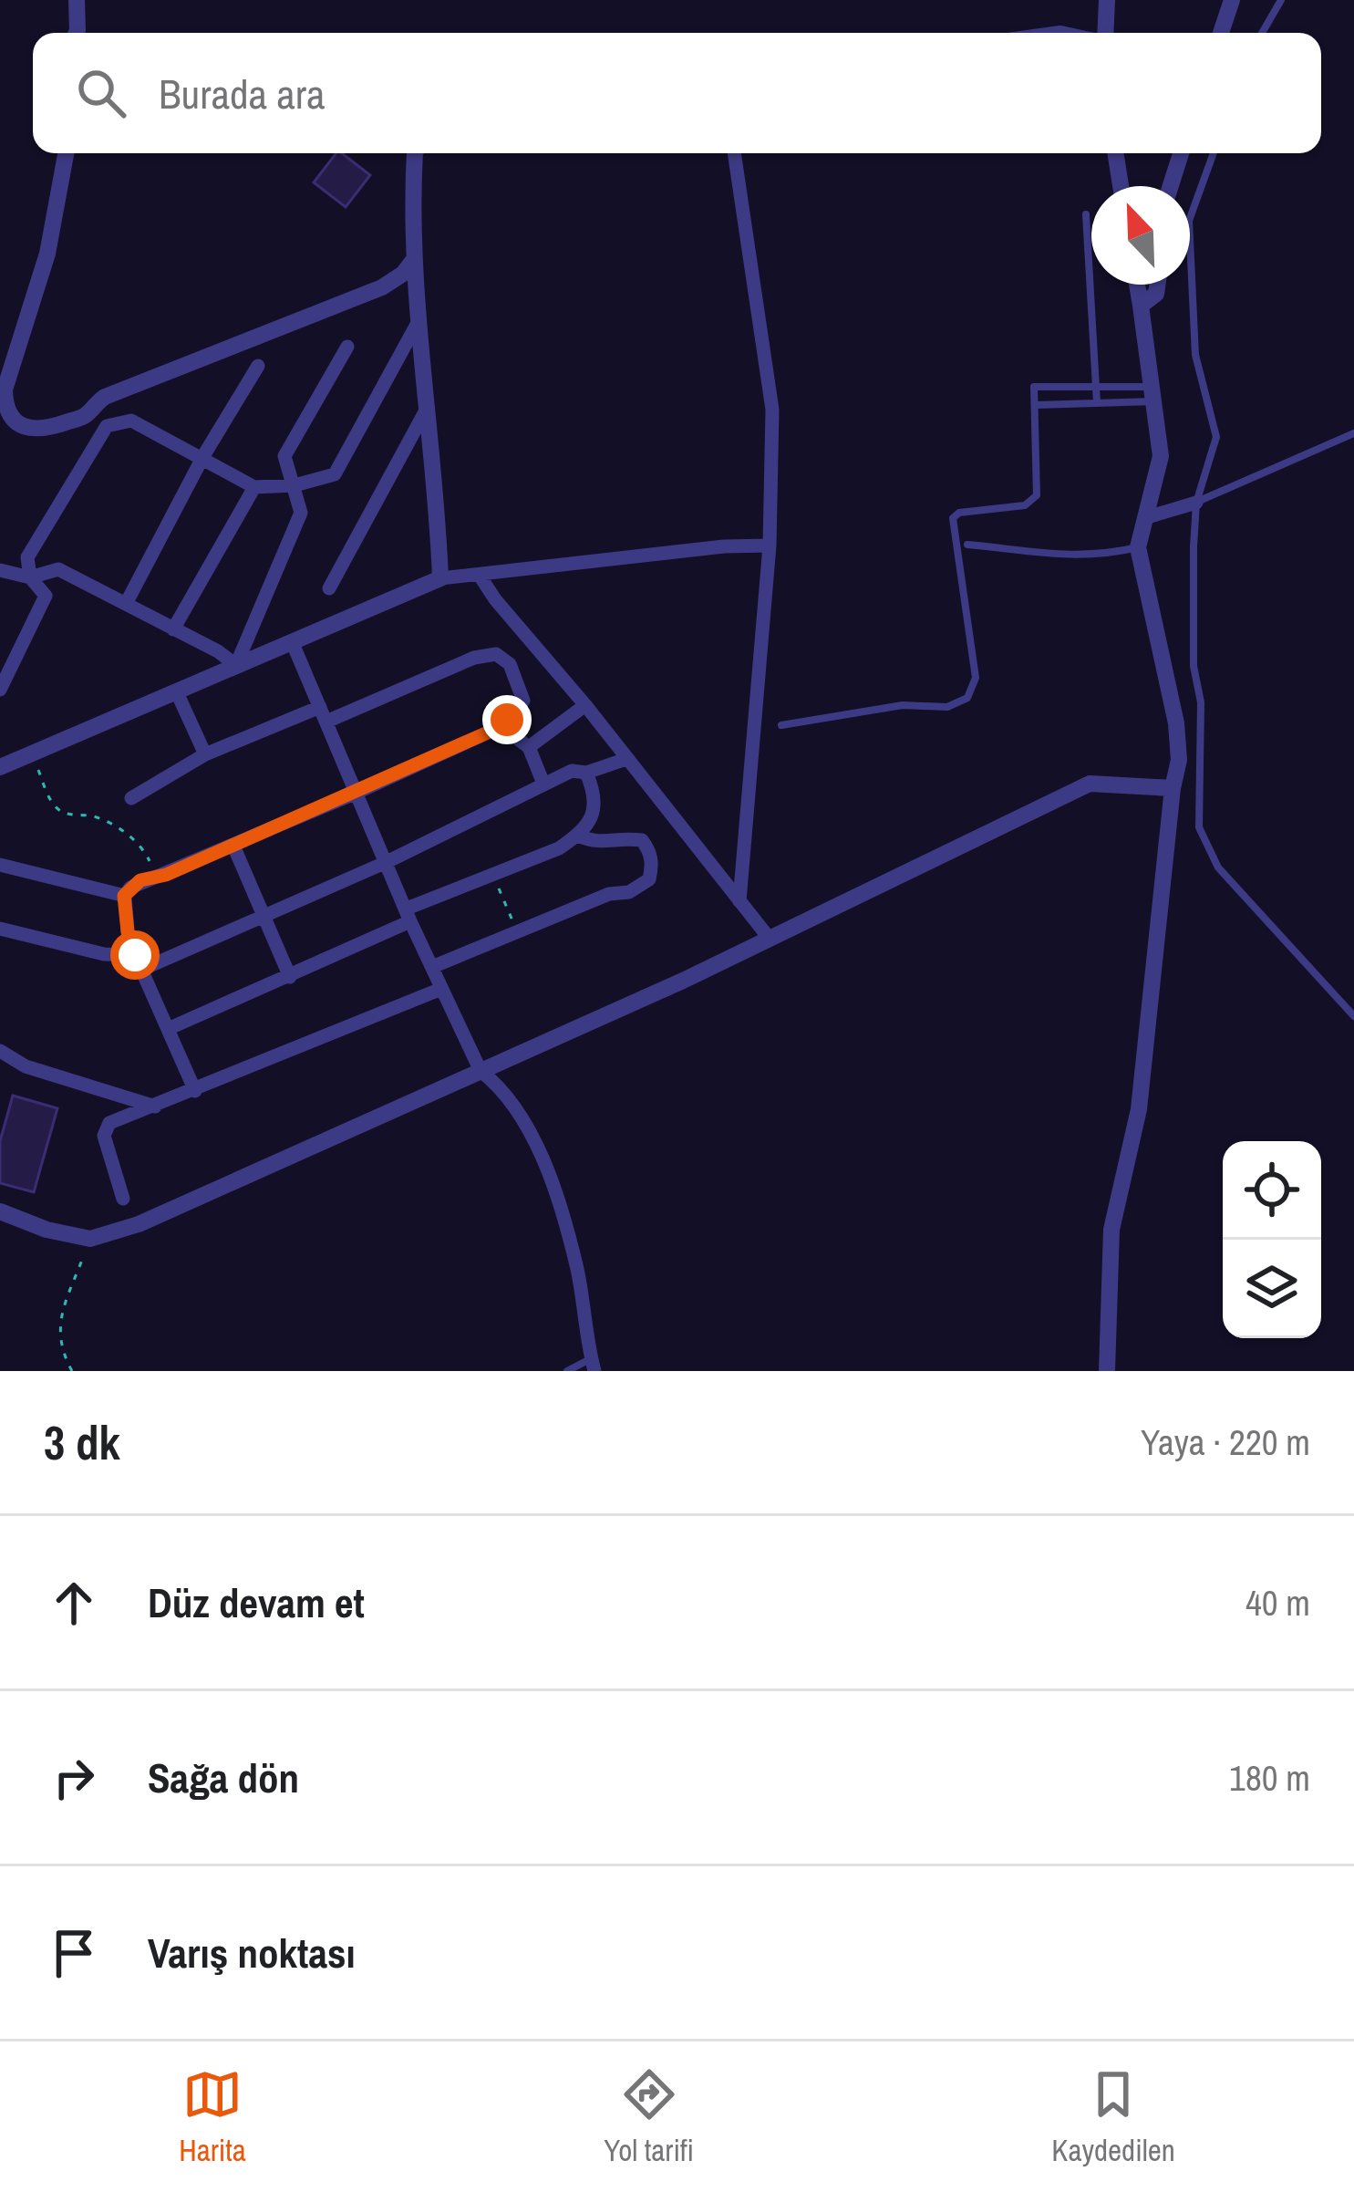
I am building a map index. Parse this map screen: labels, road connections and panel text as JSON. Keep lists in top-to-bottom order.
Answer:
{
  "north": "top left",
  "page": {
    "search": "Burada ara",
    "heading": ["3 dk", "Yaya · 220 m"],
    "list": [
      ["Düz devam et", "40 m"],
      ["Sağa dön", "180 m"],
      "Varış noktası"
    ],
    "nav": ["Harita", "Yol tarifi", "Kaydedilen"]
  }
}
